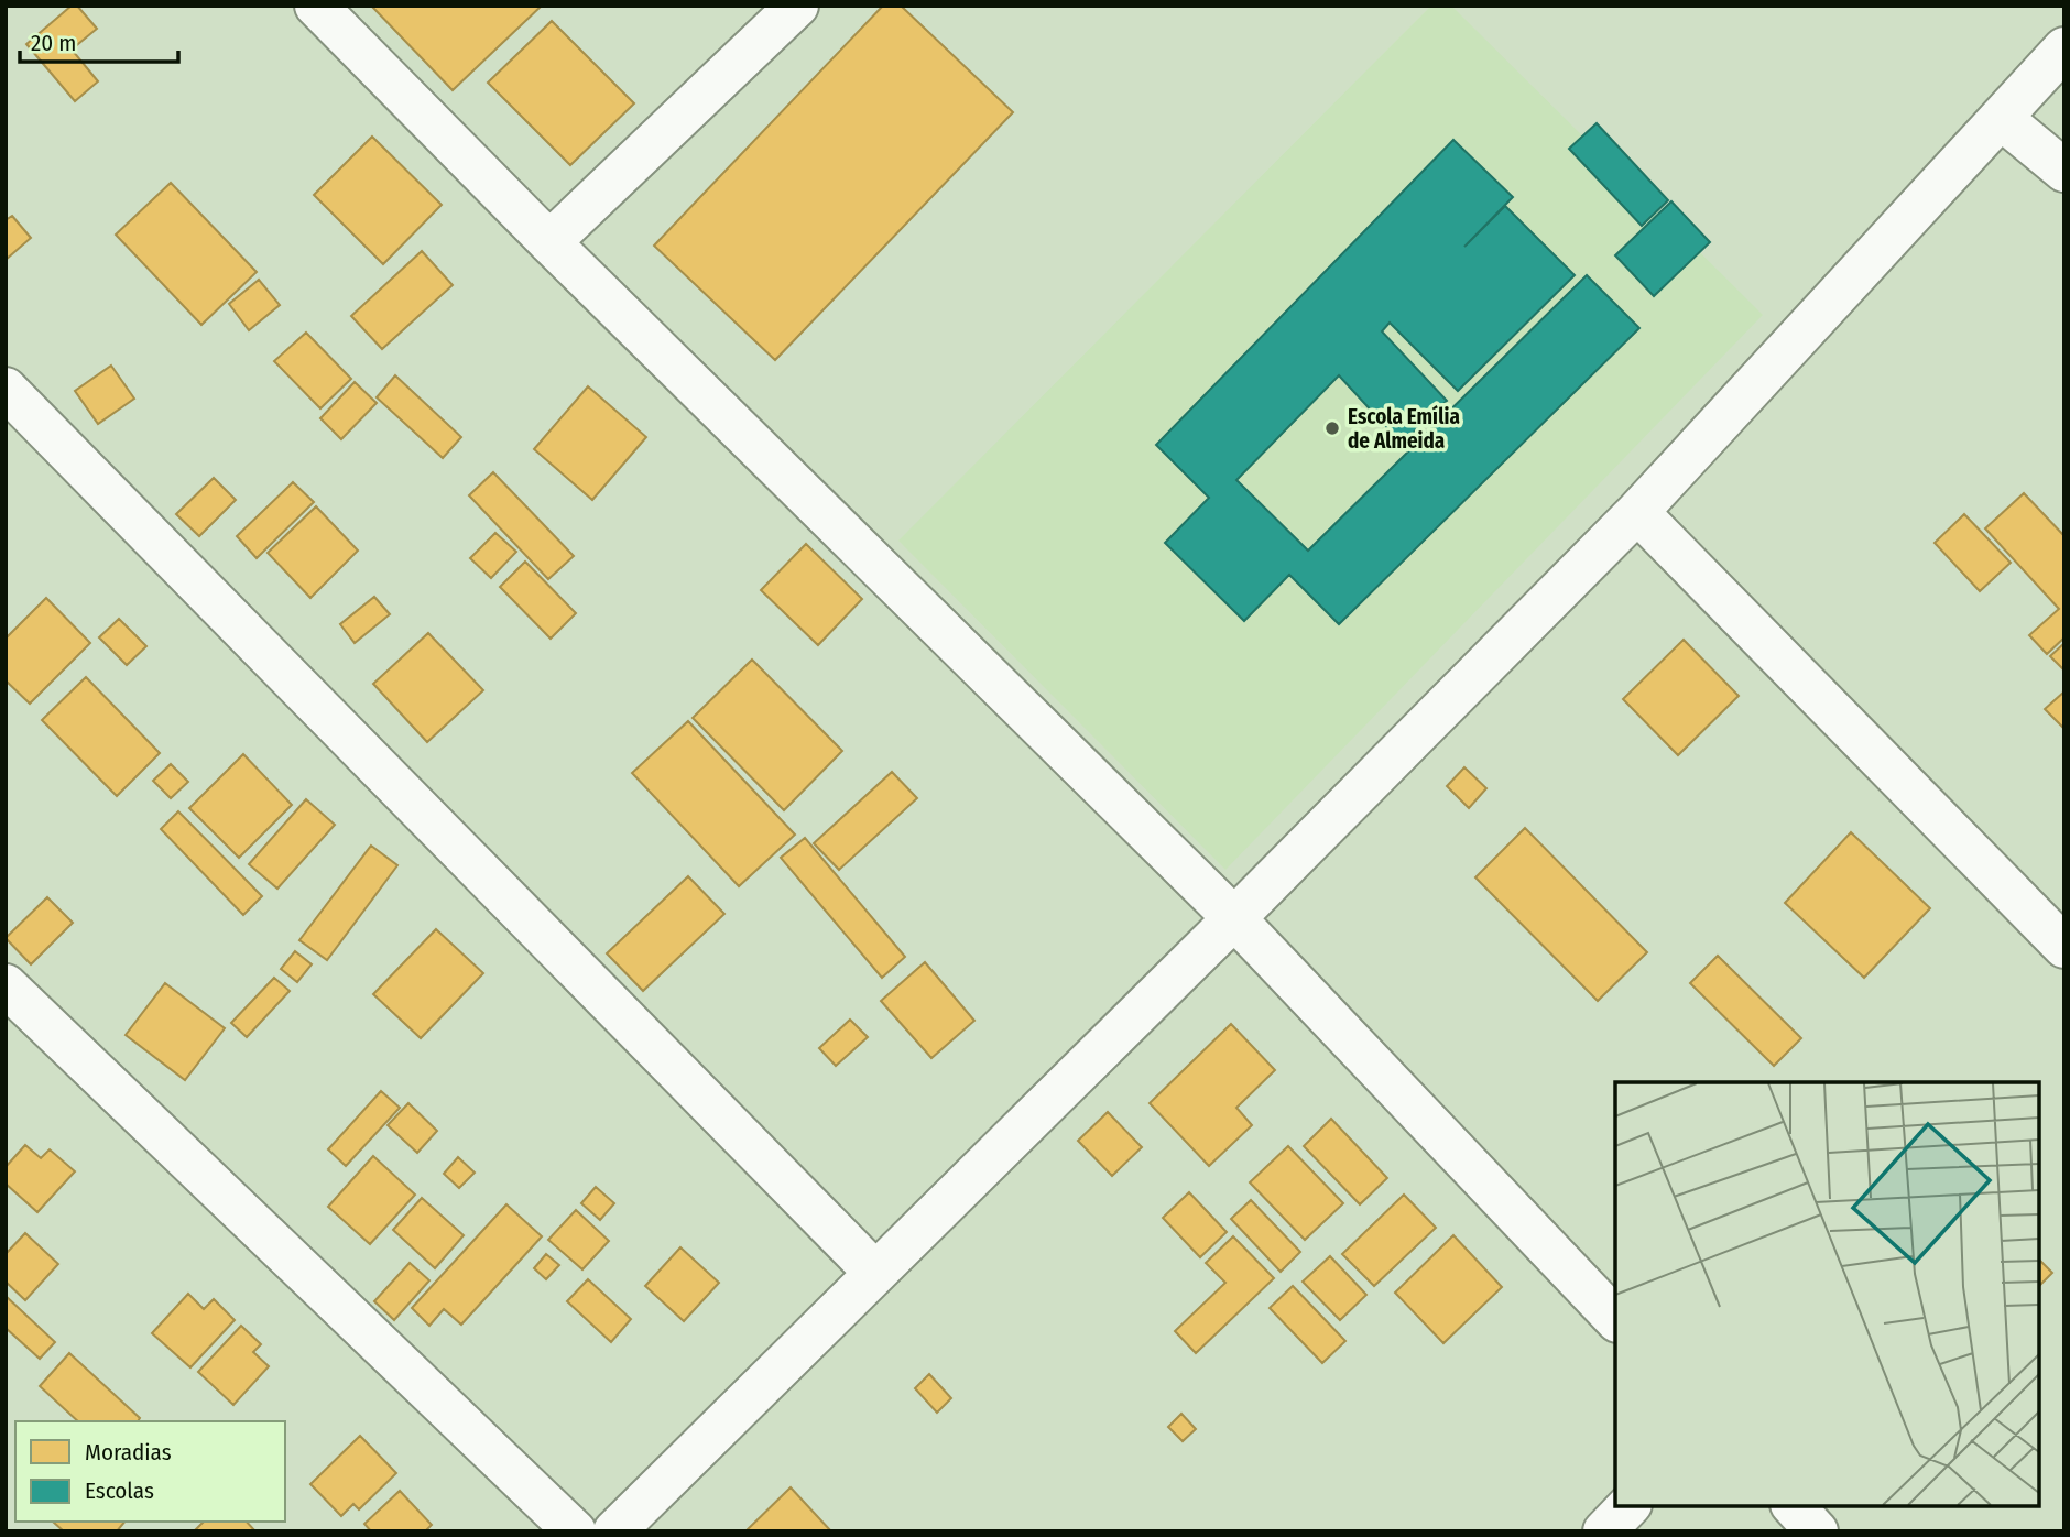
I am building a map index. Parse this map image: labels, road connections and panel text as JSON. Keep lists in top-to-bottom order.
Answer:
{
  "places": ["Escola Emília de Almeida"],
  "legend": ["Moradias", "Escolas"],
  "scale_bar": "20 m"
}
